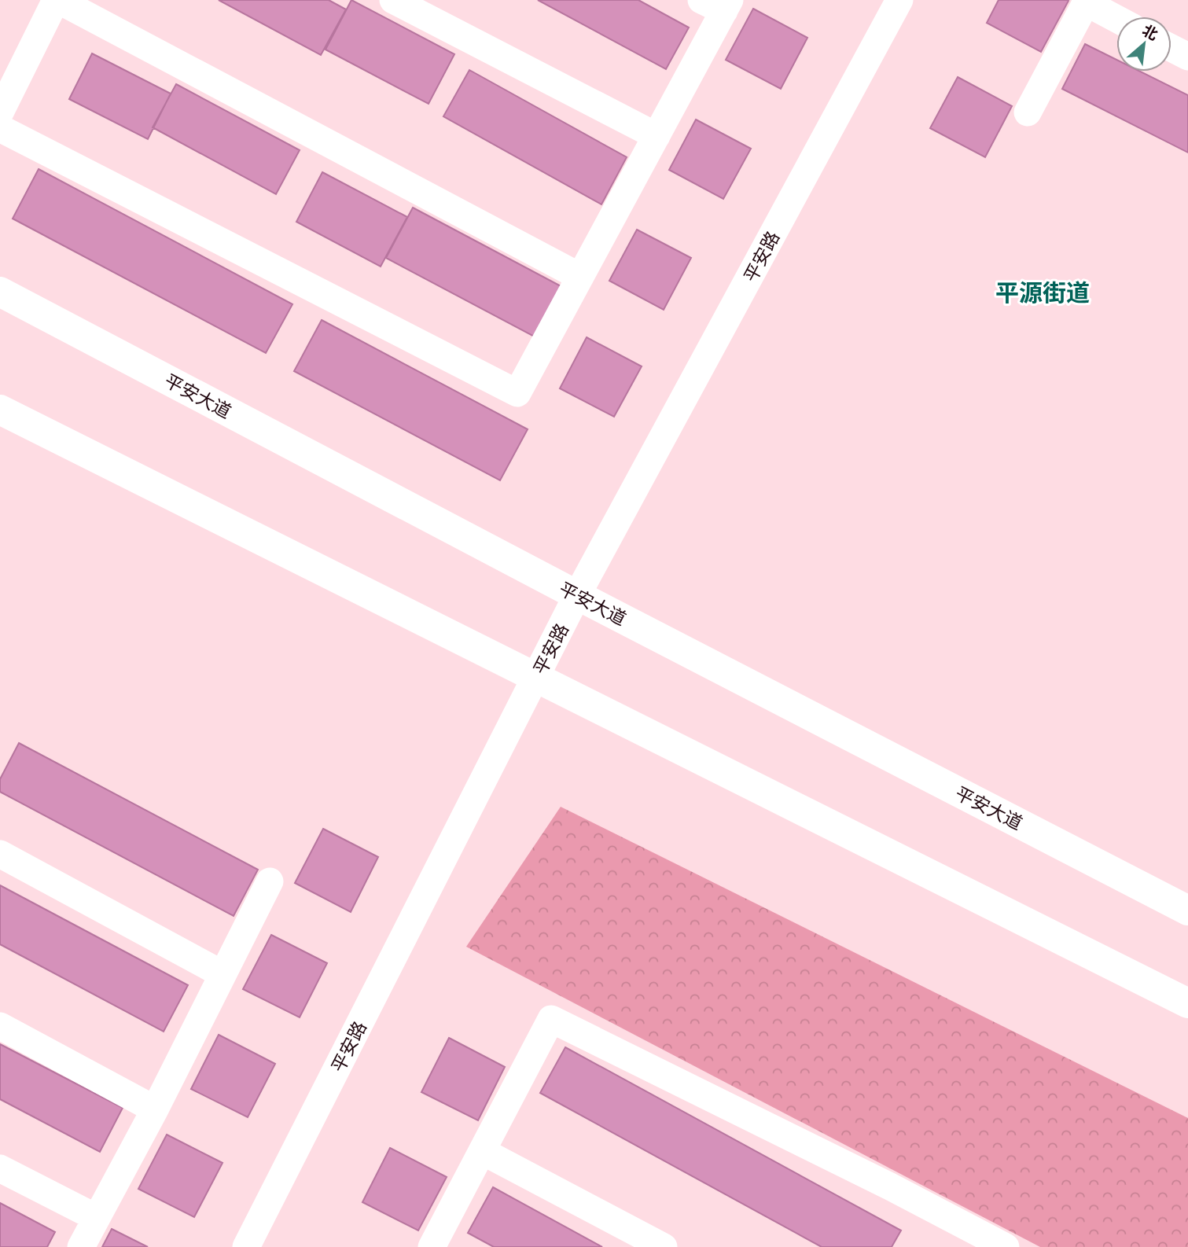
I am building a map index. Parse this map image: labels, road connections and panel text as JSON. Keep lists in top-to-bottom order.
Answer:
{
  "streets": {
    "main road": ["平安大道"],
    "street": ["平安路"]
  },
  "crossings": [
    ["平安路", "平安大道"]
  ],
  "districts": ["平源街道"],
  "north": "top right"
}
